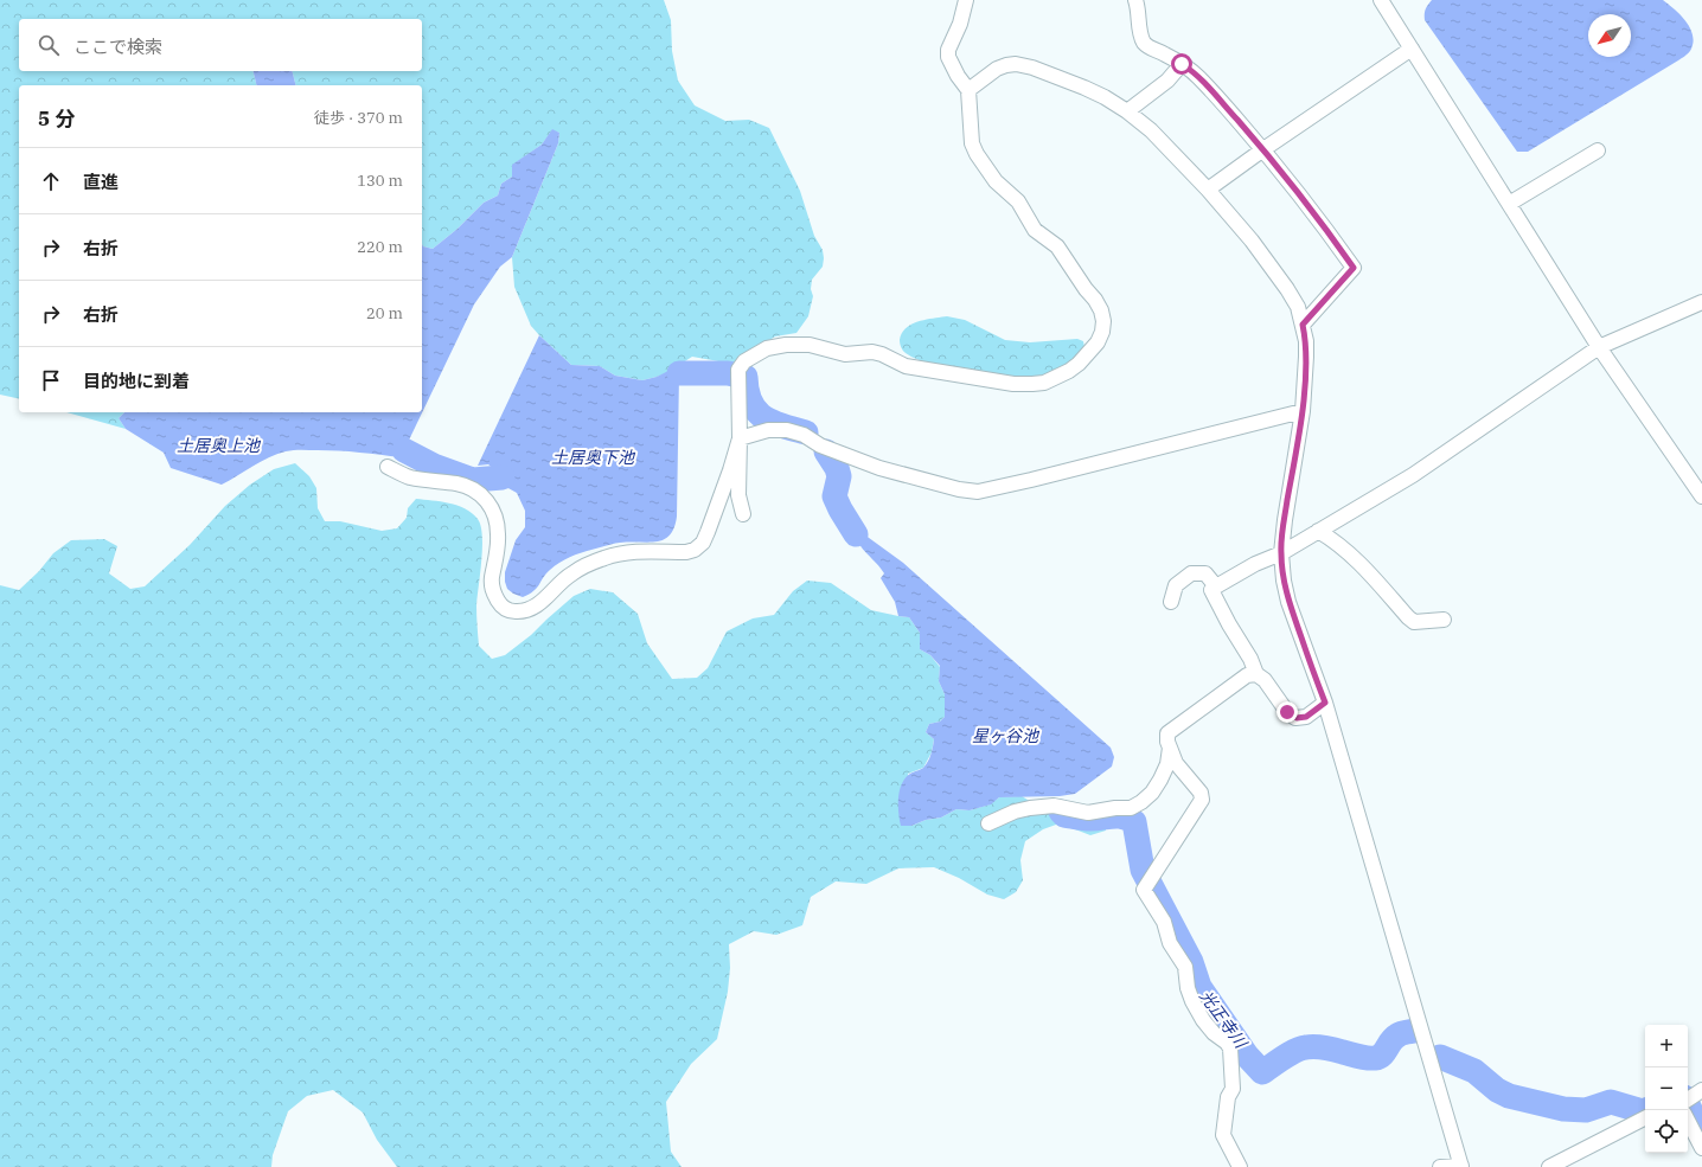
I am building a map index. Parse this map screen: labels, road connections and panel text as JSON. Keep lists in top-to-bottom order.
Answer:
{
  "water": [
    "土居奥上池",
    "土居奥下池",
    "星ヶ谷池",
    "光正寺川"
  ],
  "north": "bottom left",
  "page": {
    "search": "ここで検索",
    "heading": ["5 分", "徒歩 · 370 m"],
    "list": [
      ["直進", "130 m"],
      ["右折", "220 m"],
      ["右折", "20 m"],
      "目的地に到着"
    ],
    "map_buttons": ["+", "−"]
  }
}
